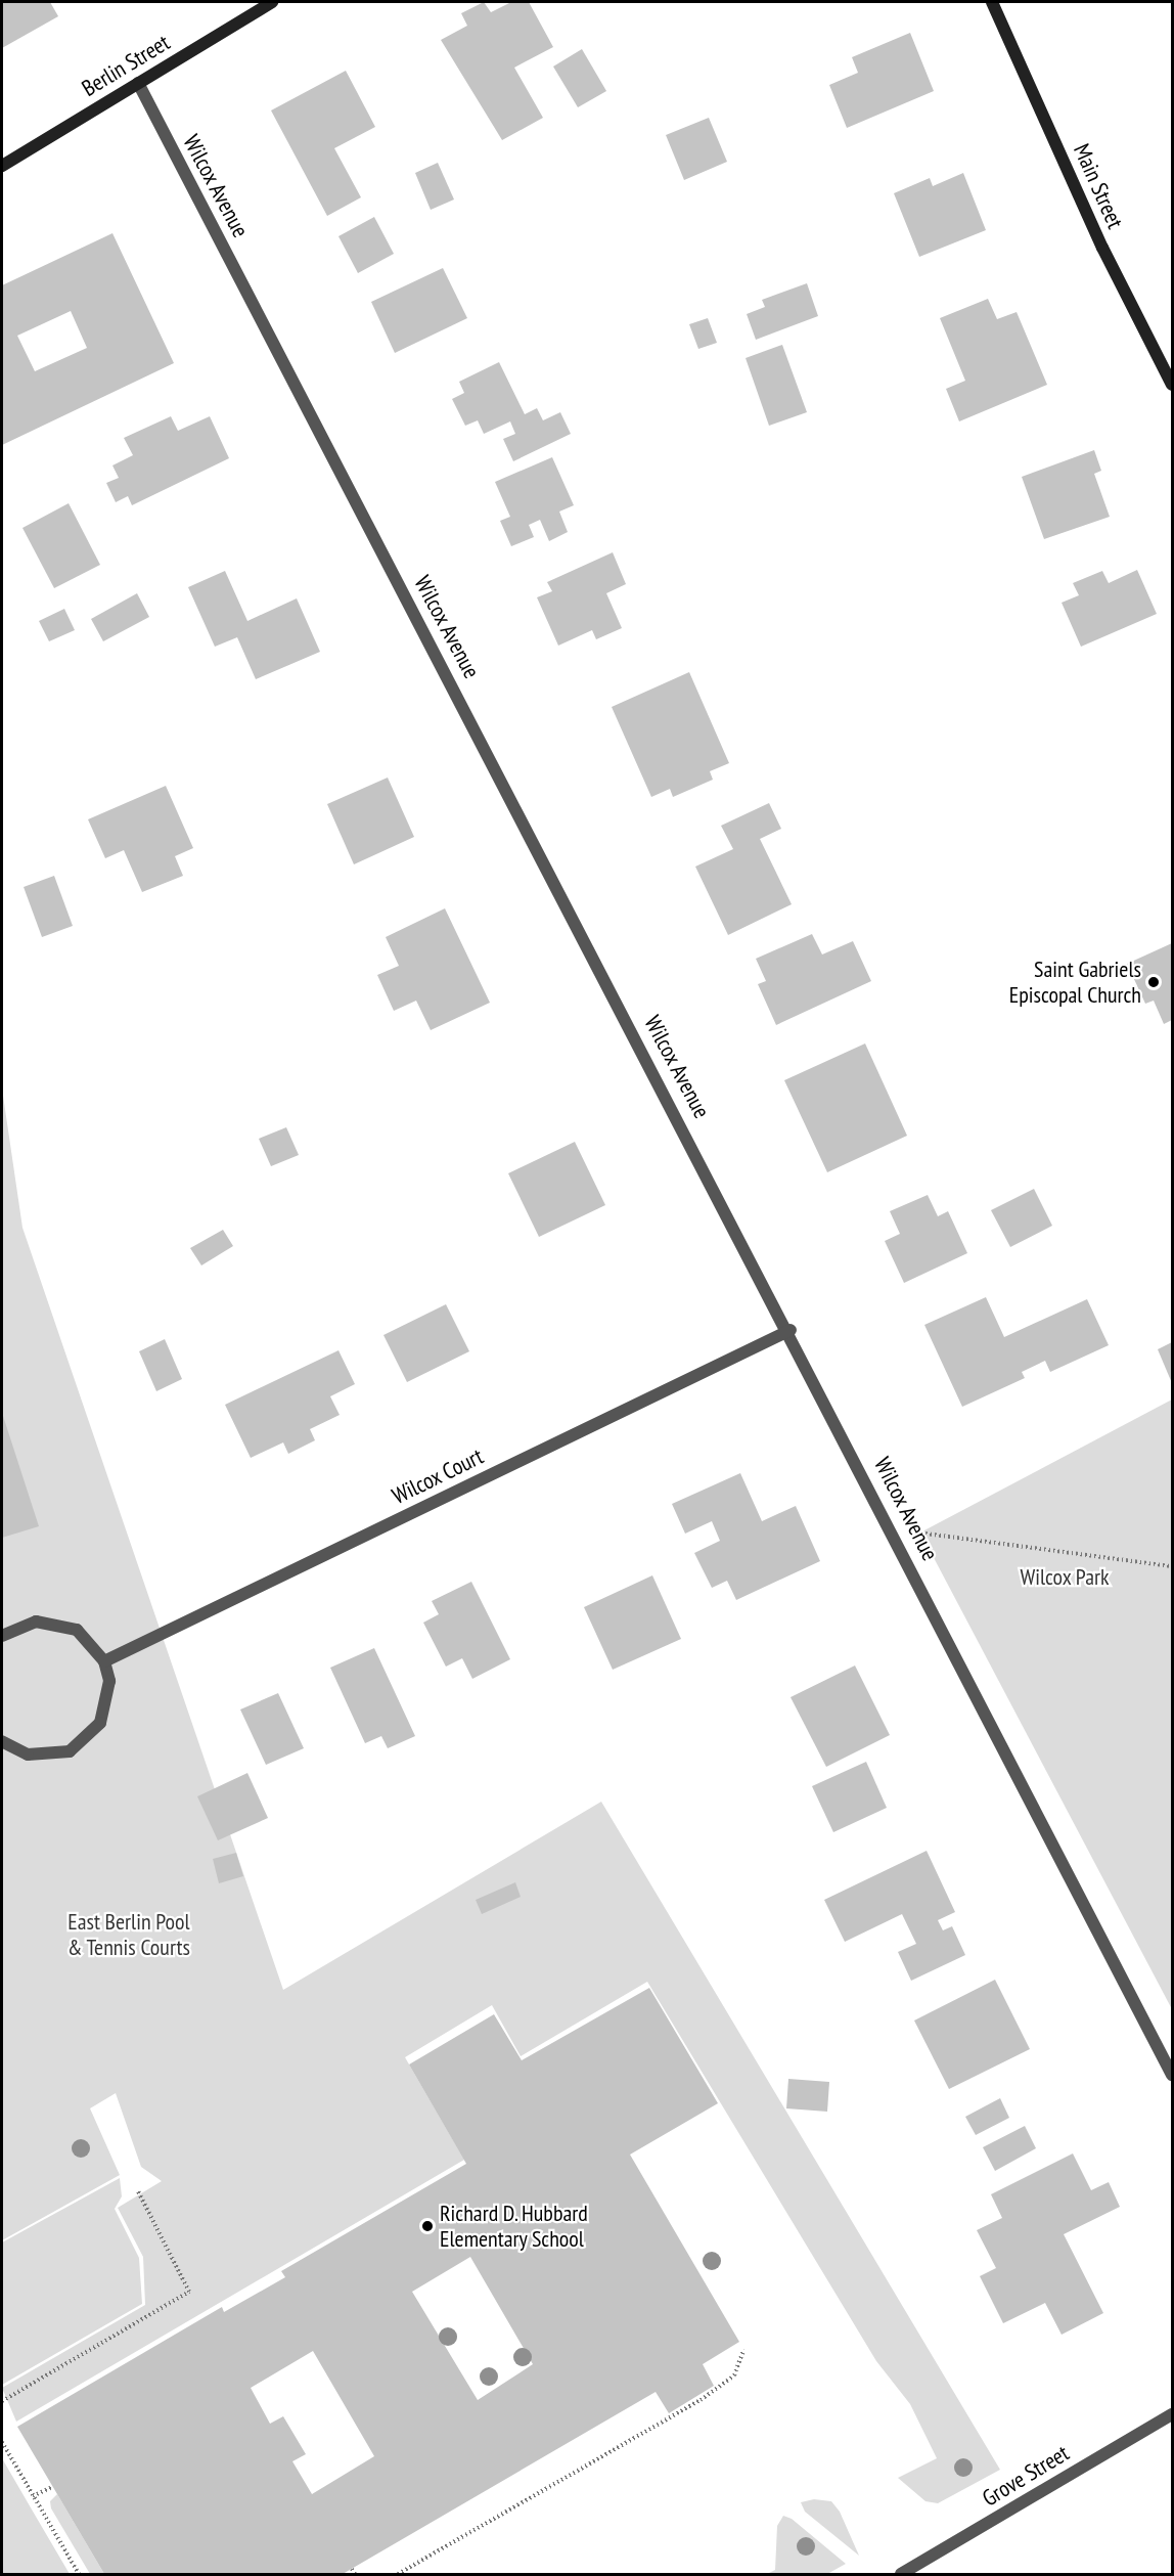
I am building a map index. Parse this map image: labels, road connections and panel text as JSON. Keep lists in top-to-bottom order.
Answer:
{
  "streets": {
    "street": [
      "Berlin Street",
      "Wilcox Avenue",
      "Main Street",
      "Wilcox Court",
      "Grove Street"
    ]
  },
  "crossings": [
    ["Berlin Street", "Wilcox Avenue"],
    ["Wilcox Avenue", "Wilcox Court"]
  ],
  "parks": ["Wilcox Park", "East Berlin Pool & Tennis Courts"],
  "places": ["Saint Gabriels Episcopal Church", "Richard D. Hubbard Elementary School"]
}
